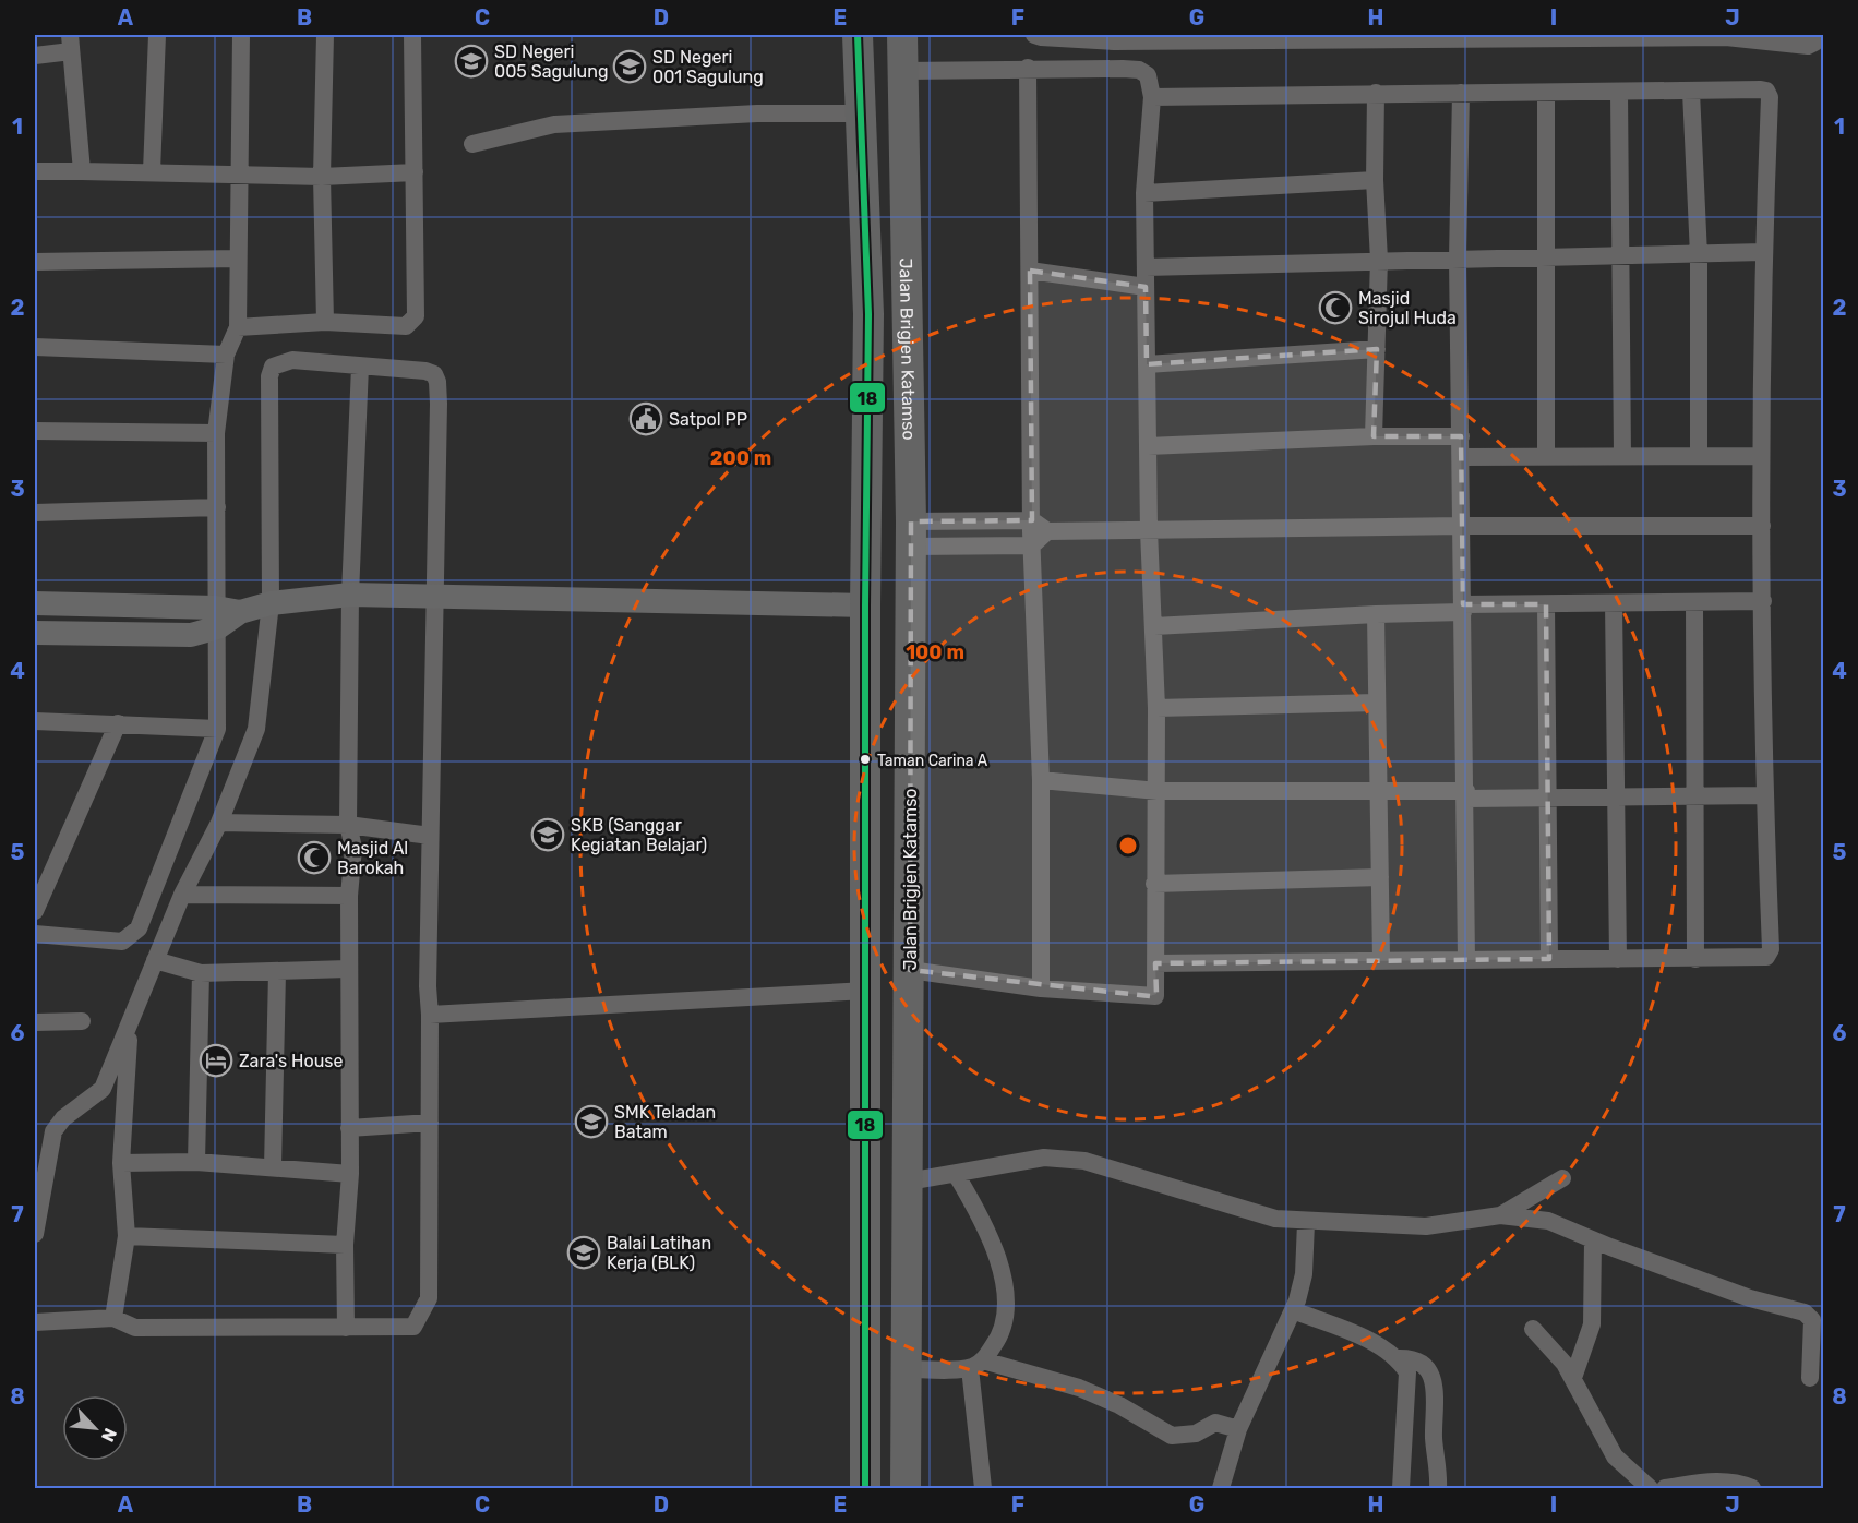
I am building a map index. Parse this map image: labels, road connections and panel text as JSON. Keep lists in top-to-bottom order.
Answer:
{
  "streets": {
    "highway": ["Jalan Brigjen Katamso"]
  },
  "places": {
    "school or university": [
      "SD Negeri 005 Sagulung",
      "SD Negeri 001 Sagulung",
      "SKB (Sanggar Kegiatan Belajar)",
      "SMK Teladan Batam",
      "Balai Latihan Kerja (BLK)"
    ],
    "mosque": ["Masjid Sirojul Huda", "Masjid Al Barokah"],
    "public building": ["Satpol PP"],
    "other": ["Taman Carina A"],
    "hotel": ["Zara's House"]
  },
  "lines": ["transit line 18"],
  "north": "bottom right",
  "grid": {
    "columns": [
      "A",
      "B",
      "C",
      "D",
      "E",
      "F",
      "G",
      "H",
      "I",
      "J"
    ],
    "rows": [
      "1",
      "2",
      "3",
      "4",
      "5",
      "6",
      "7",
      "8"
    ]
  },
  "rings": ["200 m", "100 m"]
}
